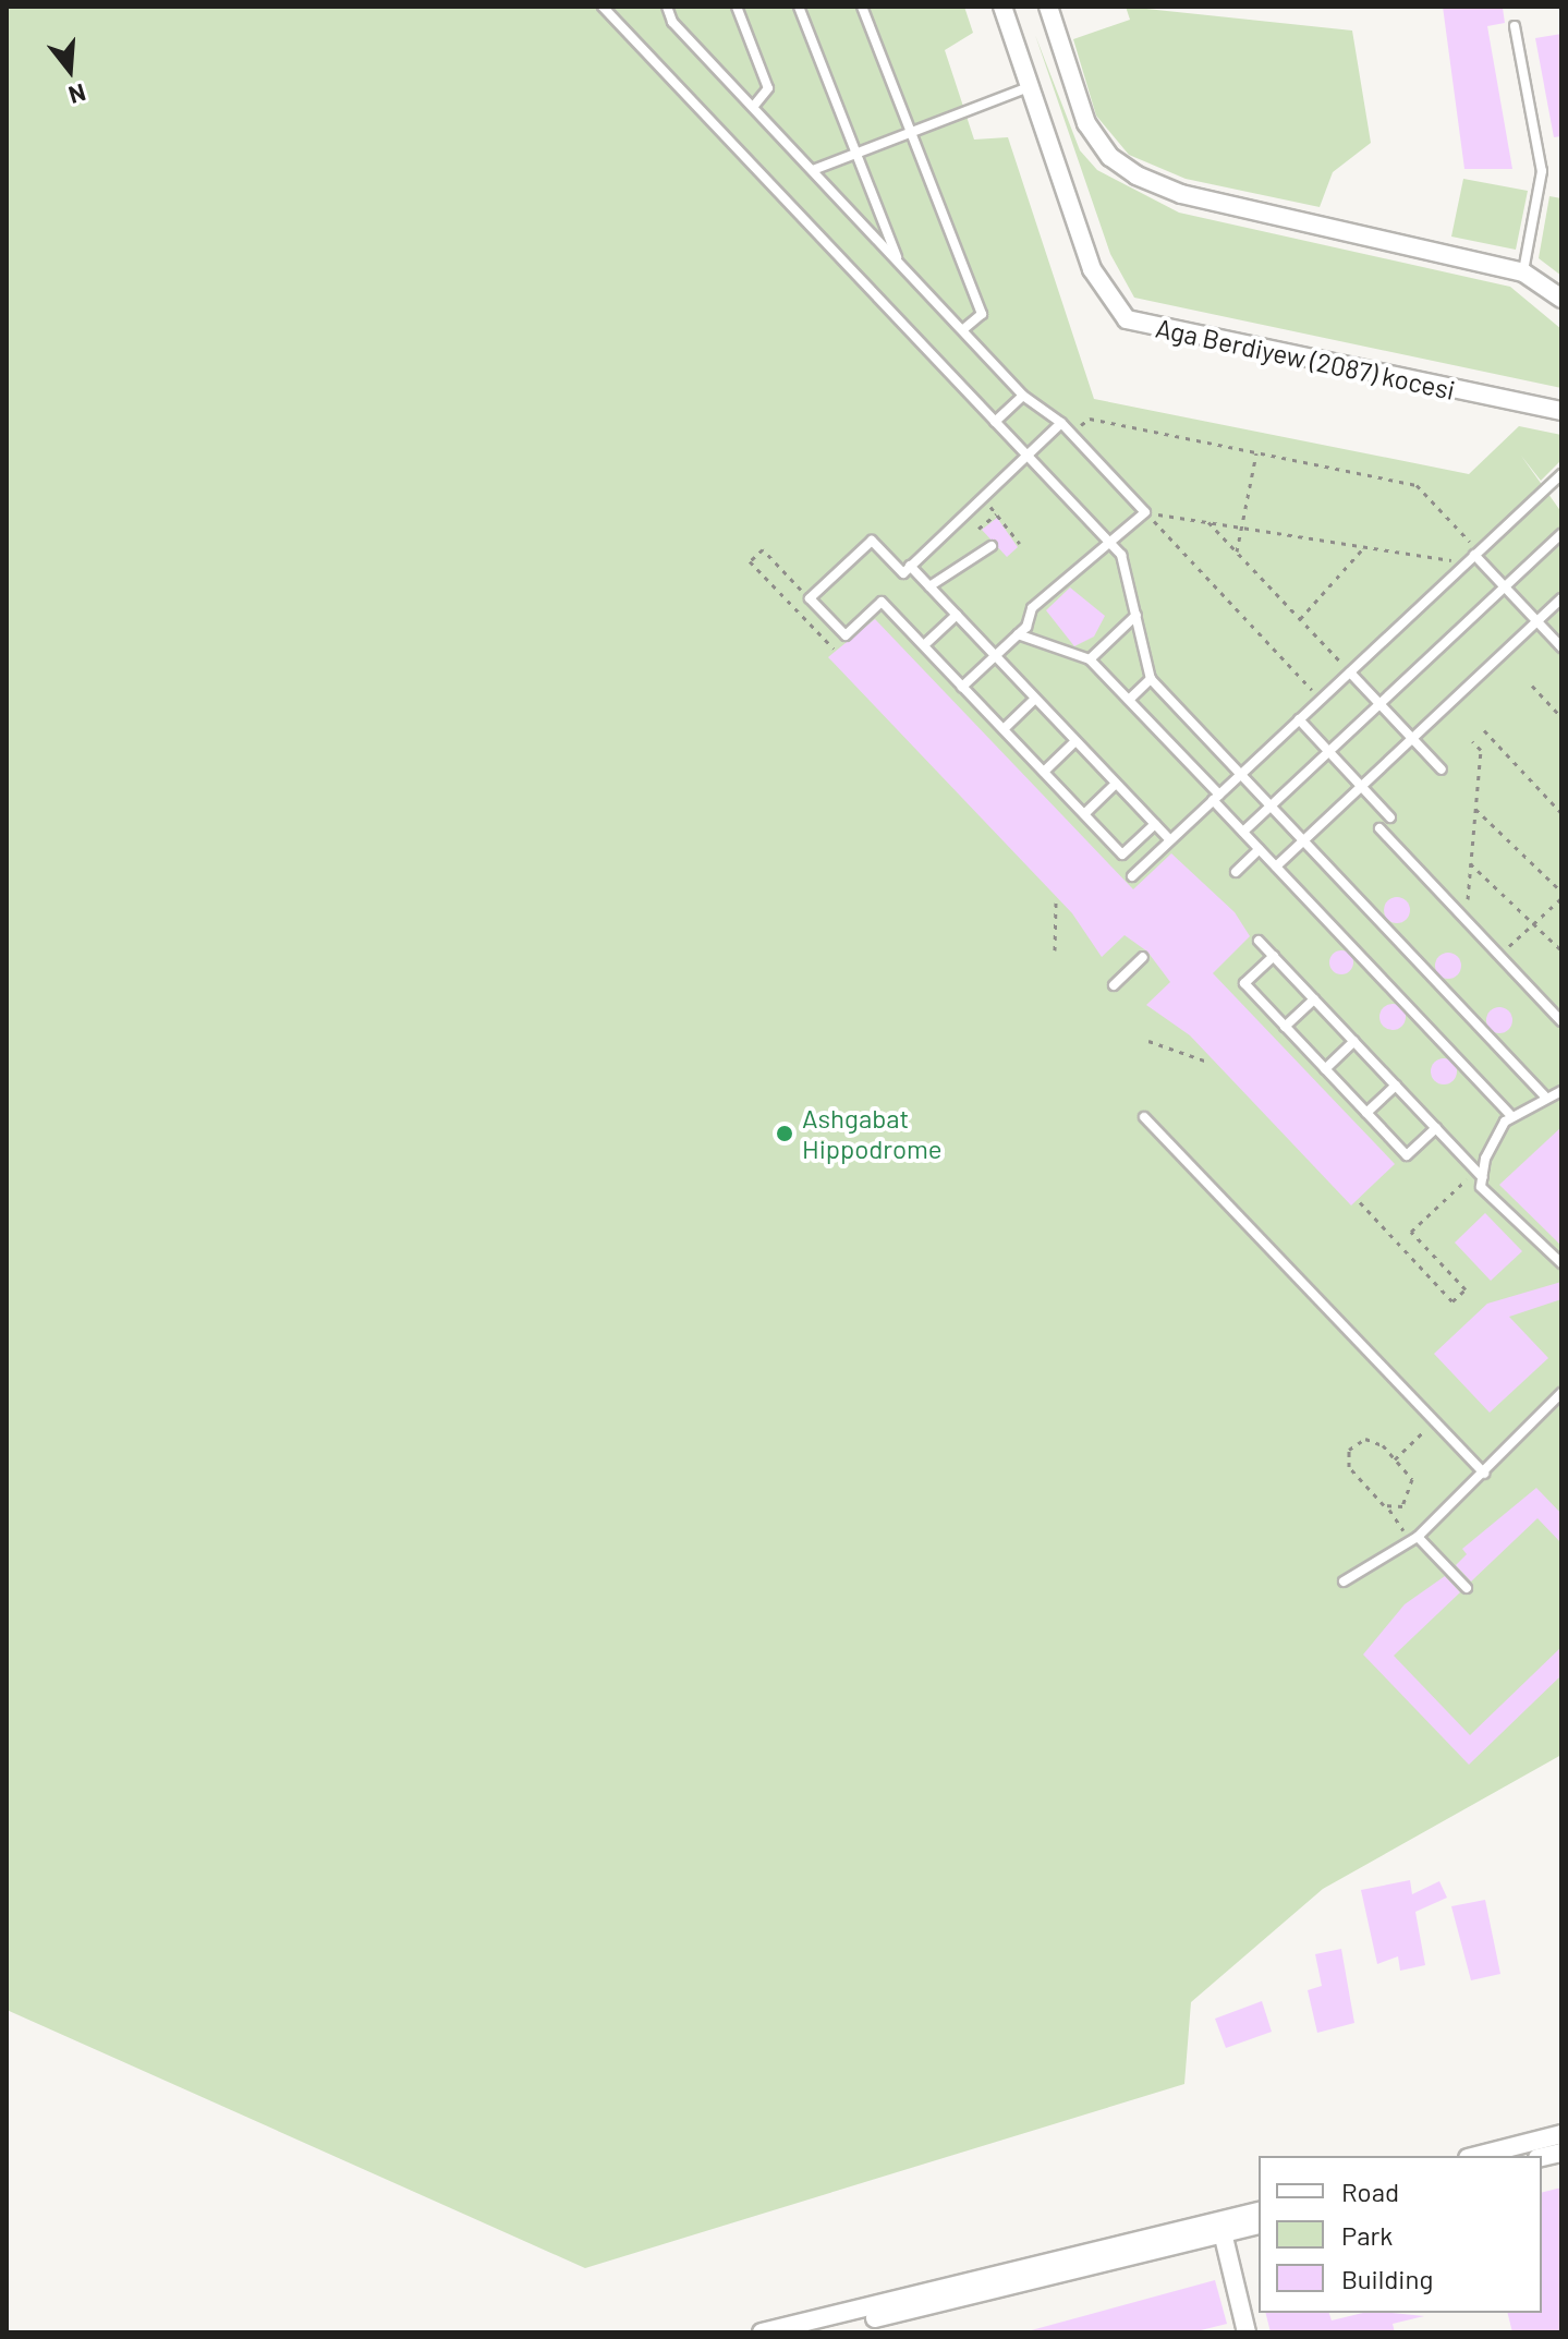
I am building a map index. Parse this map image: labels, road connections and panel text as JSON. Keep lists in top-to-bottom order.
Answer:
{
  "streets": {
    "street": ["Aga Berdiyew (2087) kocesi"]
  },
  "places": ["Ashgabat Hippodrome"],
  "legend": ["Road", "Park", "Building"],
  "north": "bottom"
}
